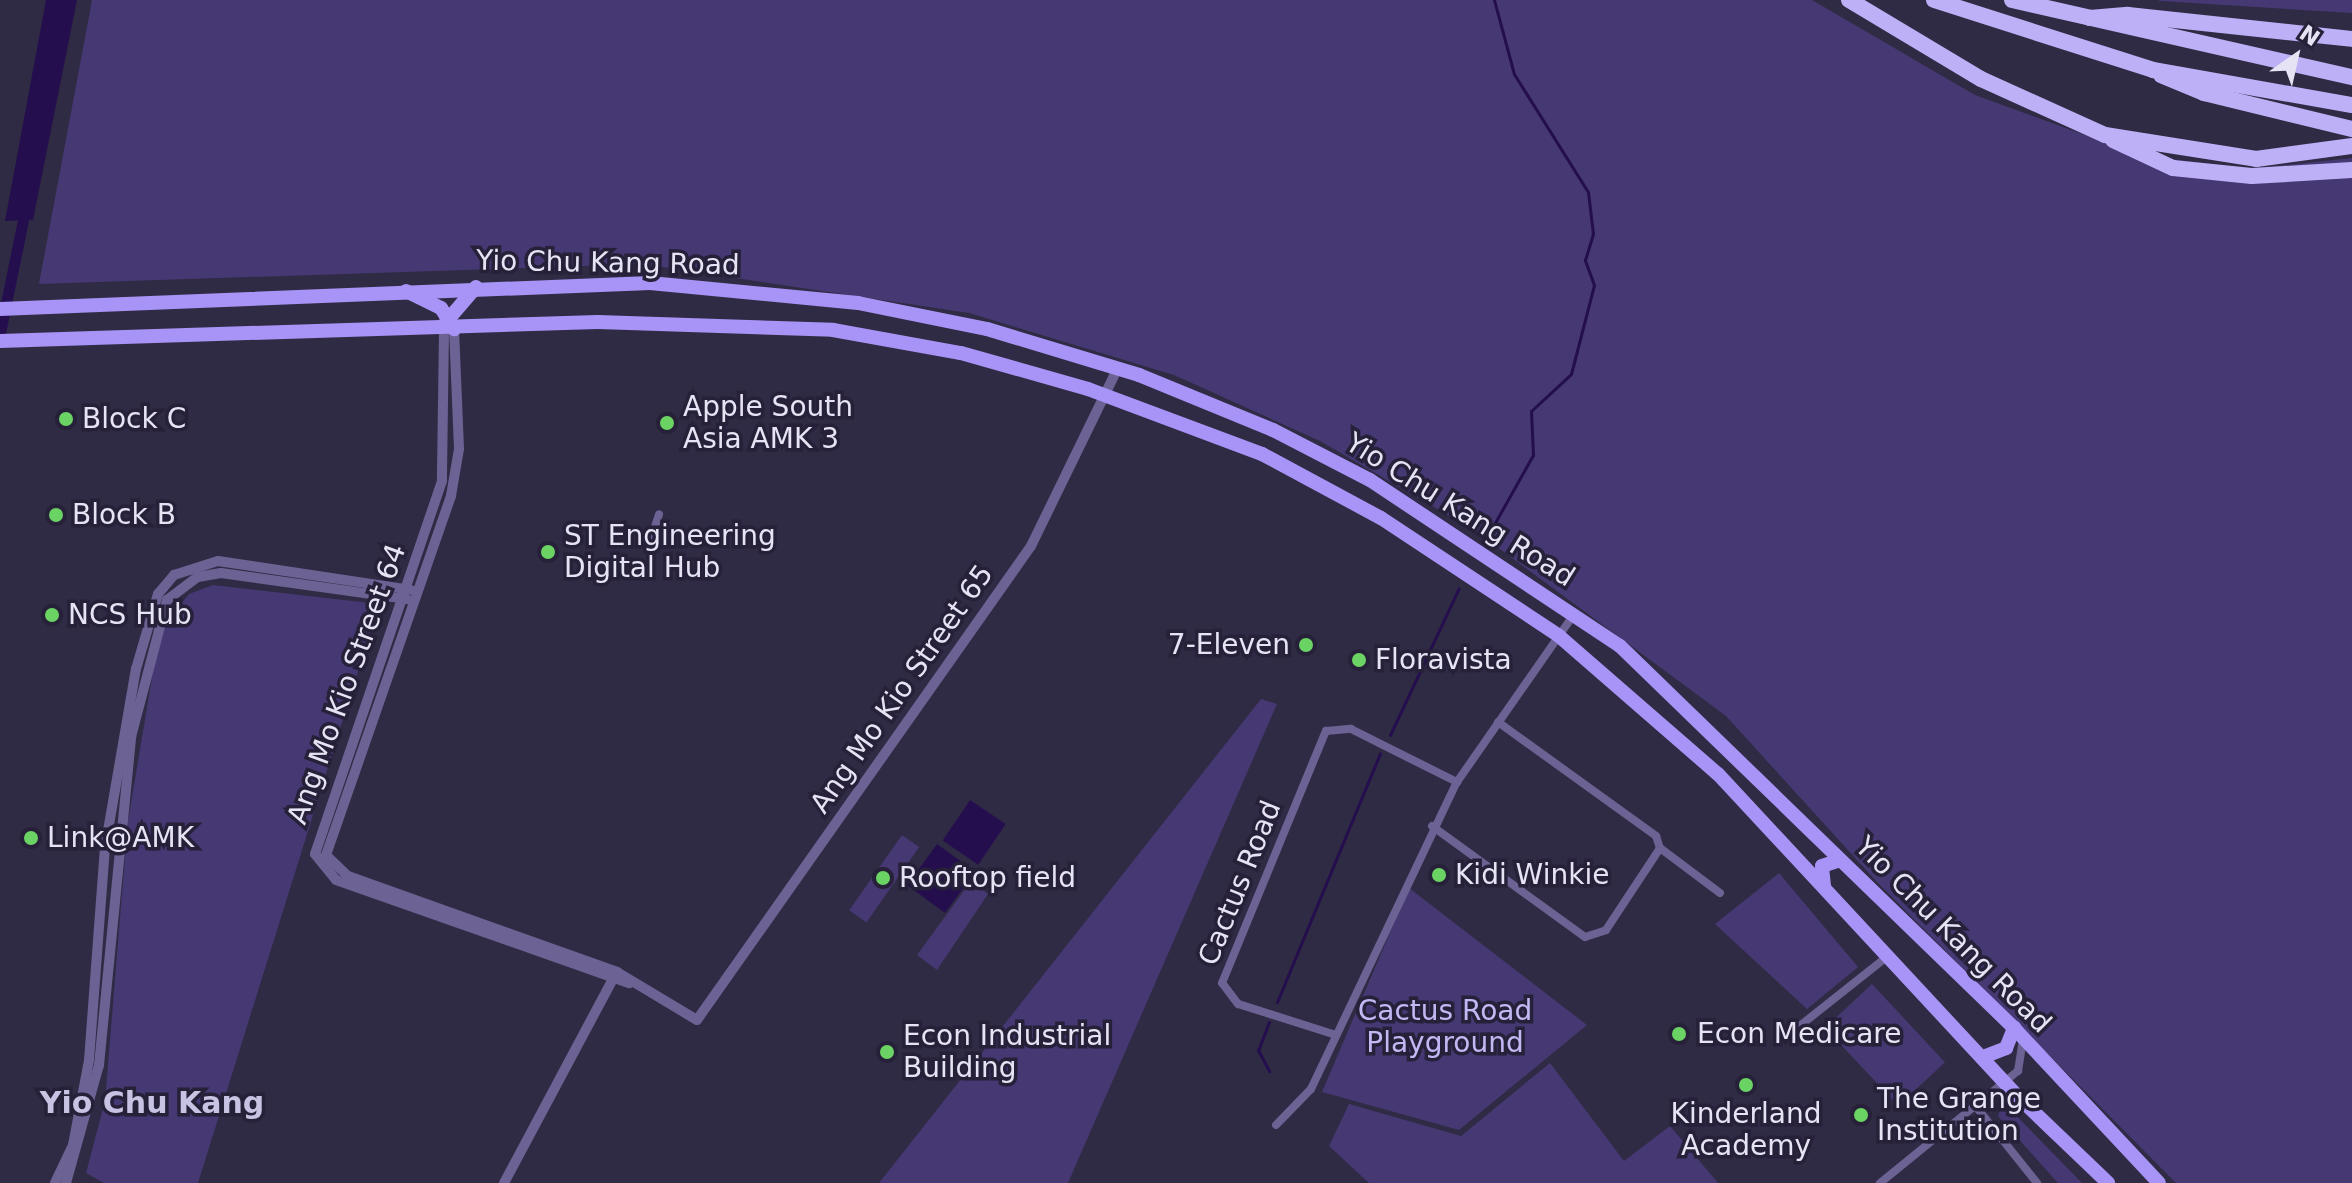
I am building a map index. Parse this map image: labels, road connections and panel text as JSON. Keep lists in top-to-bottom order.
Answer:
{
  "streets": {
    "main road": ["Yio Chu Kang Road"],
    "street": ["Ang Mo Kio Street 64", "Ang Mo Kio Street 65", "Cactus Road"]
  },
  "crossings": [
    ["Yio Chu Kang Road", "Ang Mo Kio Street 64"],
    ["Yio Chu Kang Road", "Ang Mo Kio Street 65"],
    ["Ang Mo Kio Street 64", "Ang Mo Kio Street 65"]
  ],
  "districts": ["Yio Chu Kang"],
  "parks": ["Cactus Road Playground"],
  "places": [
    "Block C",
    "Apple South Asia AMK 3",
    "Block B",
    "ST Engineering Digital Hub",
    "NCS Hub",
    "7-Eleven",
    "Floravista",
    "Link@AMK",
    "Kidi Winkie",
    "Rooftop field",
    "Econ Medicare",
    "Econ Industrial Building",
    "Kinderland Academy",
    "The Grange Institution"
  ],
  "north": "top right"
}
